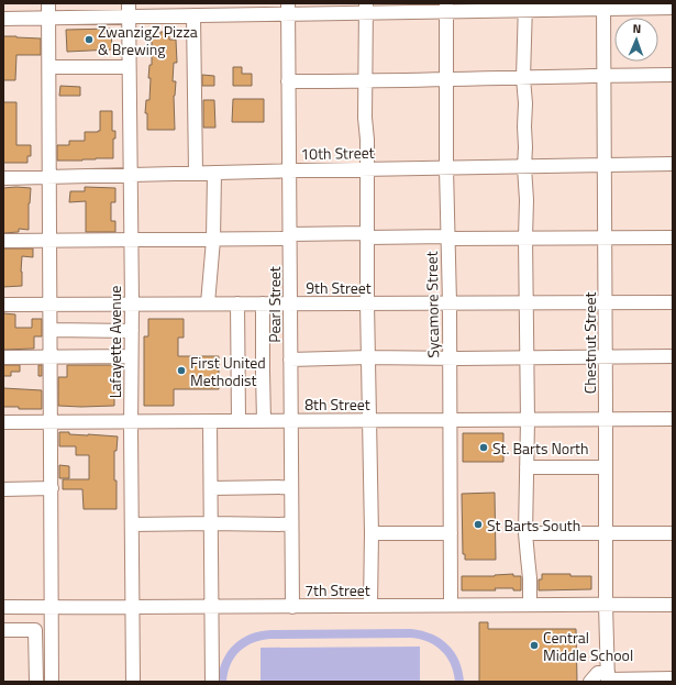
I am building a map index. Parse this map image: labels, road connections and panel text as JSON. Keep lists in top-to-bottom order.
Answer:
{
  "streets": {
    "street": [
      "10th Street",
      "9th Street",
      "Pearl Street",
      "Sycamore Street",
      "Lafayette Avenue",
      "Chestnut Street",
      "8th Street",
      "7th Street"
    ]
  },
  "crossings": [
    ["10th Street", "Pearl Street"],
    ["10th Street", "Sycamore Street"],
    ["10th Street", "Lafayette Avenue"],
    ["10th Street", "Chestnut Street"],
    ["9th Street", "Pearl Street"],
    ["9th Street", "Sycamore Street"],
    ["9th Street", "Lafayette Avenue"],
    ["9th Street", "Chestnut Street"],
    ["Pearl Street", "8th Street"],
    ["Pearl Street", "7th Street"],
    ["Sycamore Street", "8th Street"],
    ["Sycamore Street", "7th Street"],
    ["Lafayette Avenue", "8th Street"],
    ["Lafayette Avenue", "7th Street"],
    ["Chestnut Street", "8th Street"],
    ["Chestnut Street", "7th Street"]
  ],
  "places": [
    "ZwanzigZ Pizza & Brewing",
    "First United Methodist",
    "St. Barts North",
    "St Barts South",
    "Central Middle School"
  ],
  "north": "top"
}
